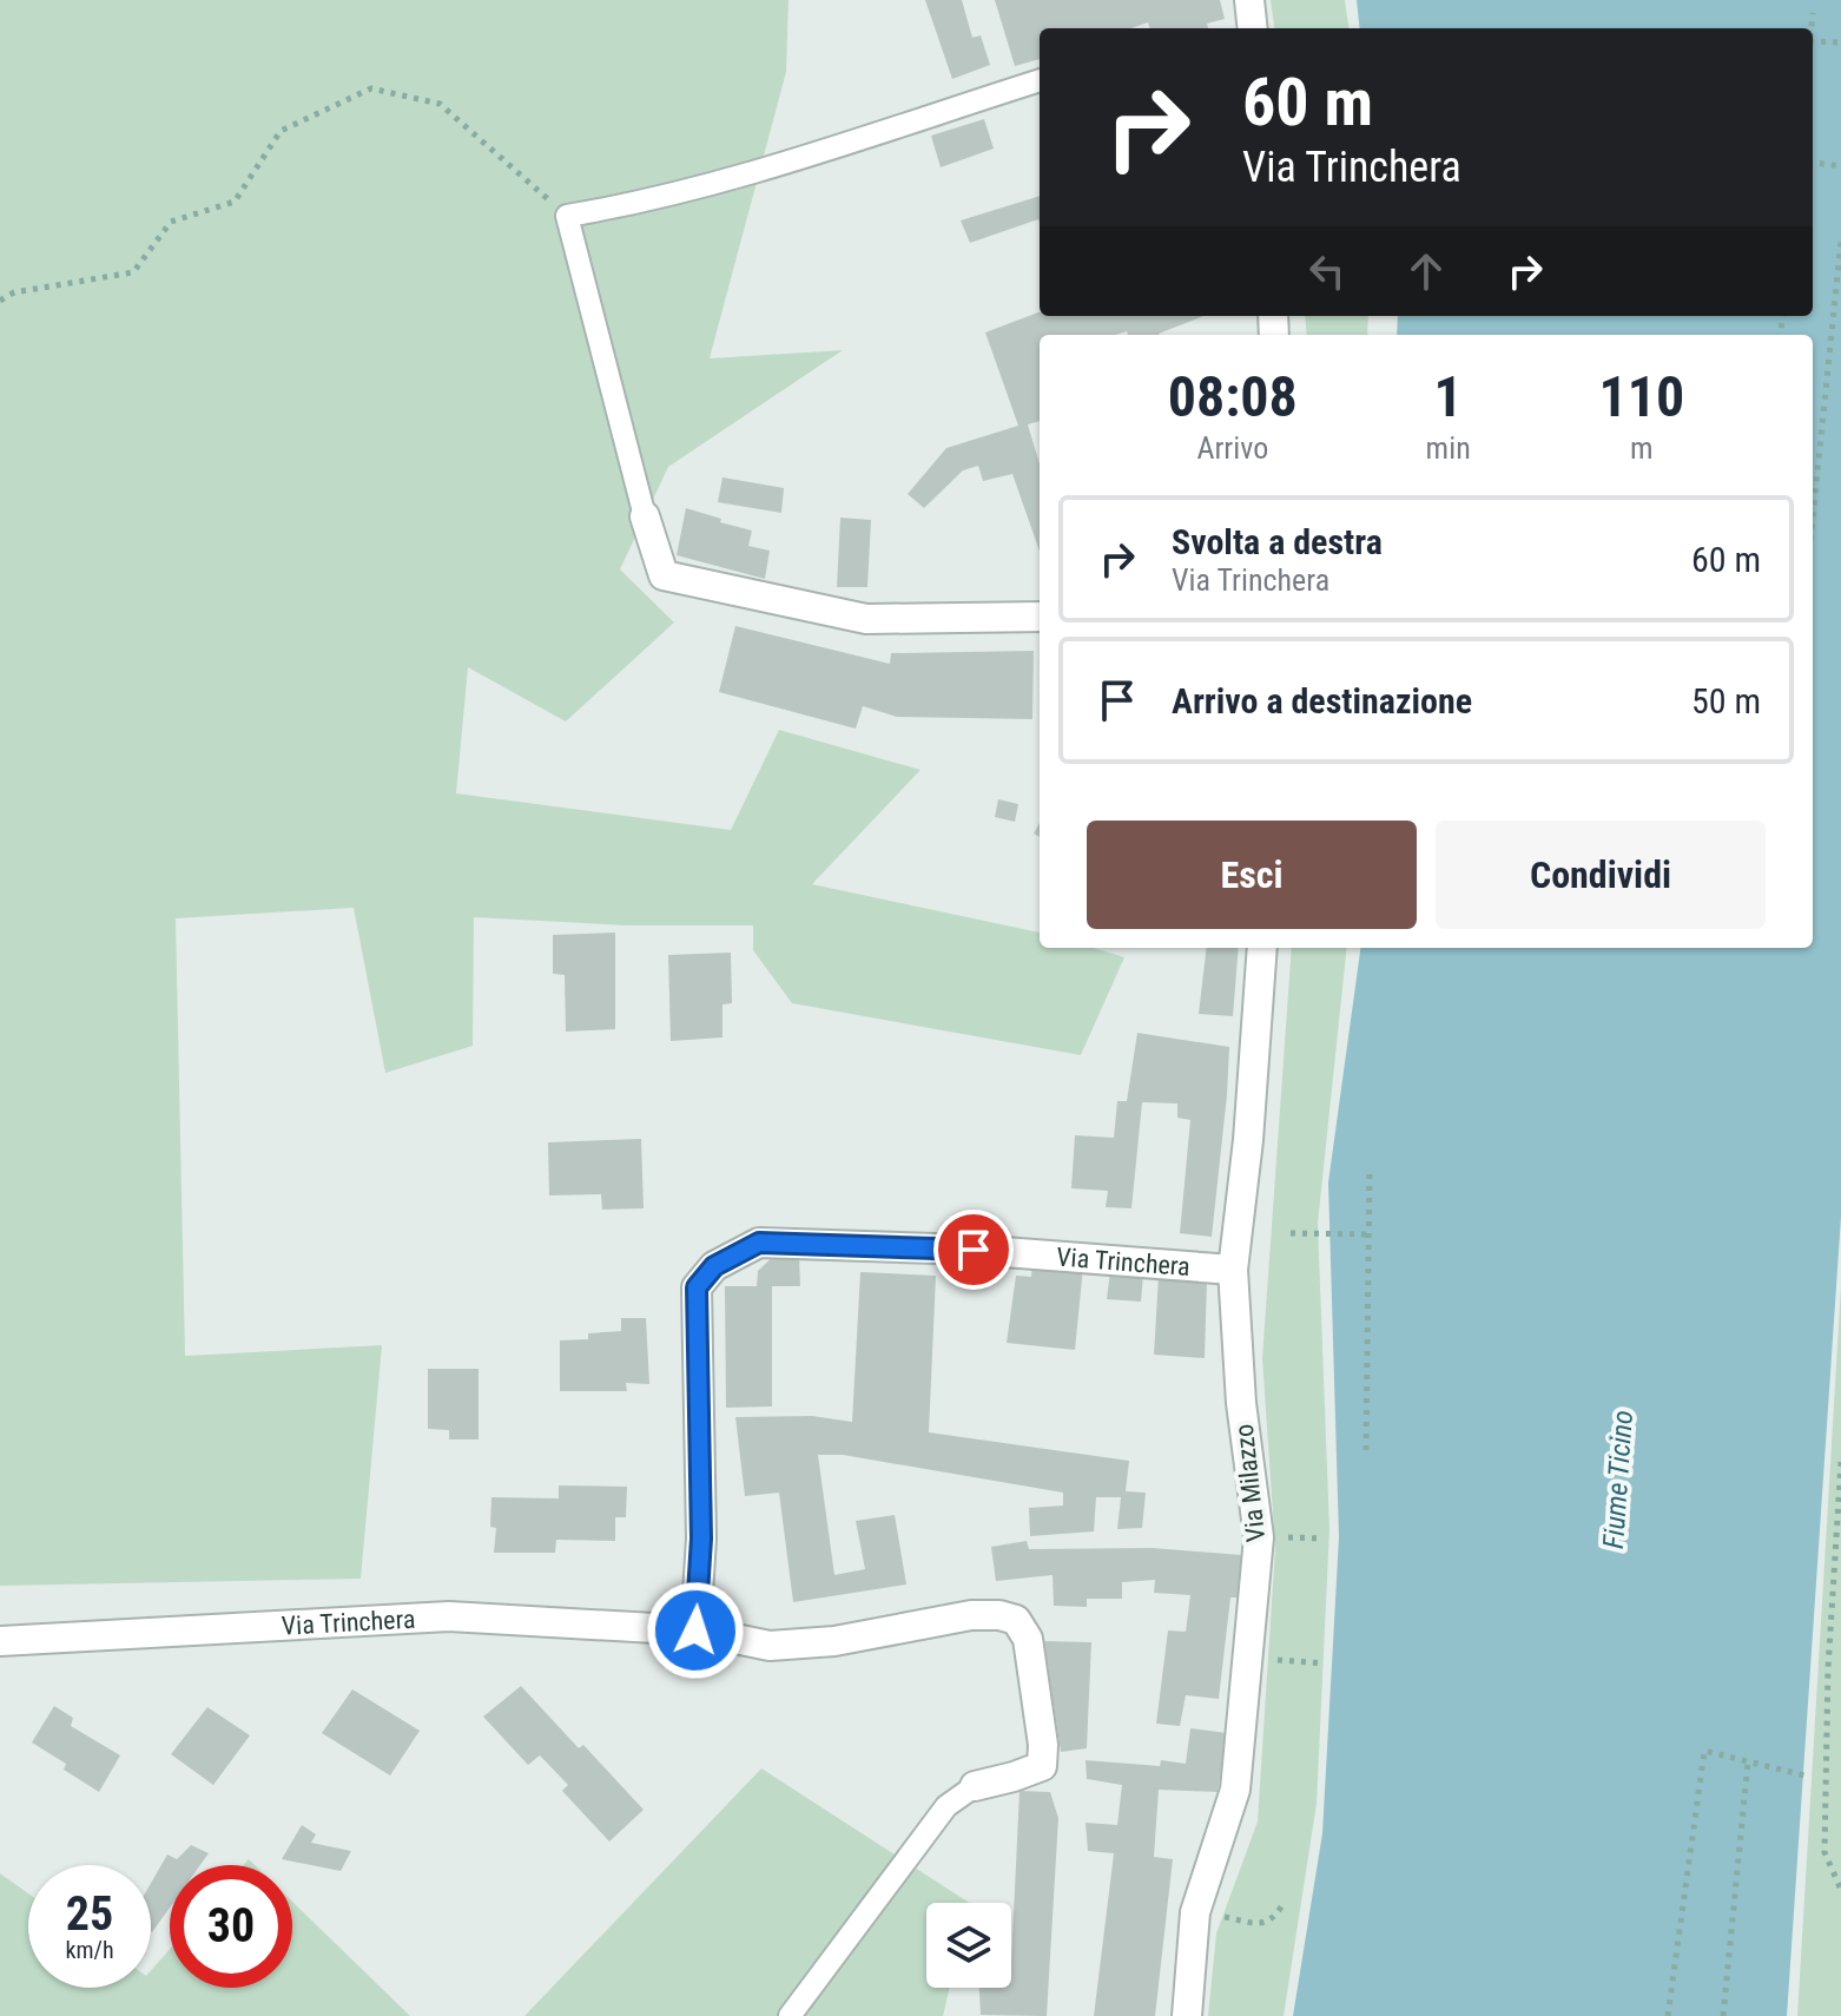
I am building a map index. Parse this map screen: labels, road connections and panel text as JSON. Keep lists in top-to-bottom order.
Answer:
{
  "streets": {
    "street": ["Via Trinchera", "Via Milazzo"]
  },
  "crossings": [
    ["Via Trinchera", "Via Milazzo"]
  ],
  "water": ["Fiume Ticino"],
  "page": {
    "turn": ["60 m", "Via Trinchera"],
    "eta": [
      "08:08",
      "Arrivo",
      "1",
      "min",
      "110",
      "m"
    ],
    "list": [
      {
        "name": "Svolta a destra",
        "note": "Via Trinchera",
        "value": "60 m"
      },
      {
        "name": "Arrivo a destinazione",
        "value": "50 m"
      }
    ],
    "buttons": ["Esci", "Condividi"],
    "speed": "25 km/h",
    "limit": "30"
  }
}
